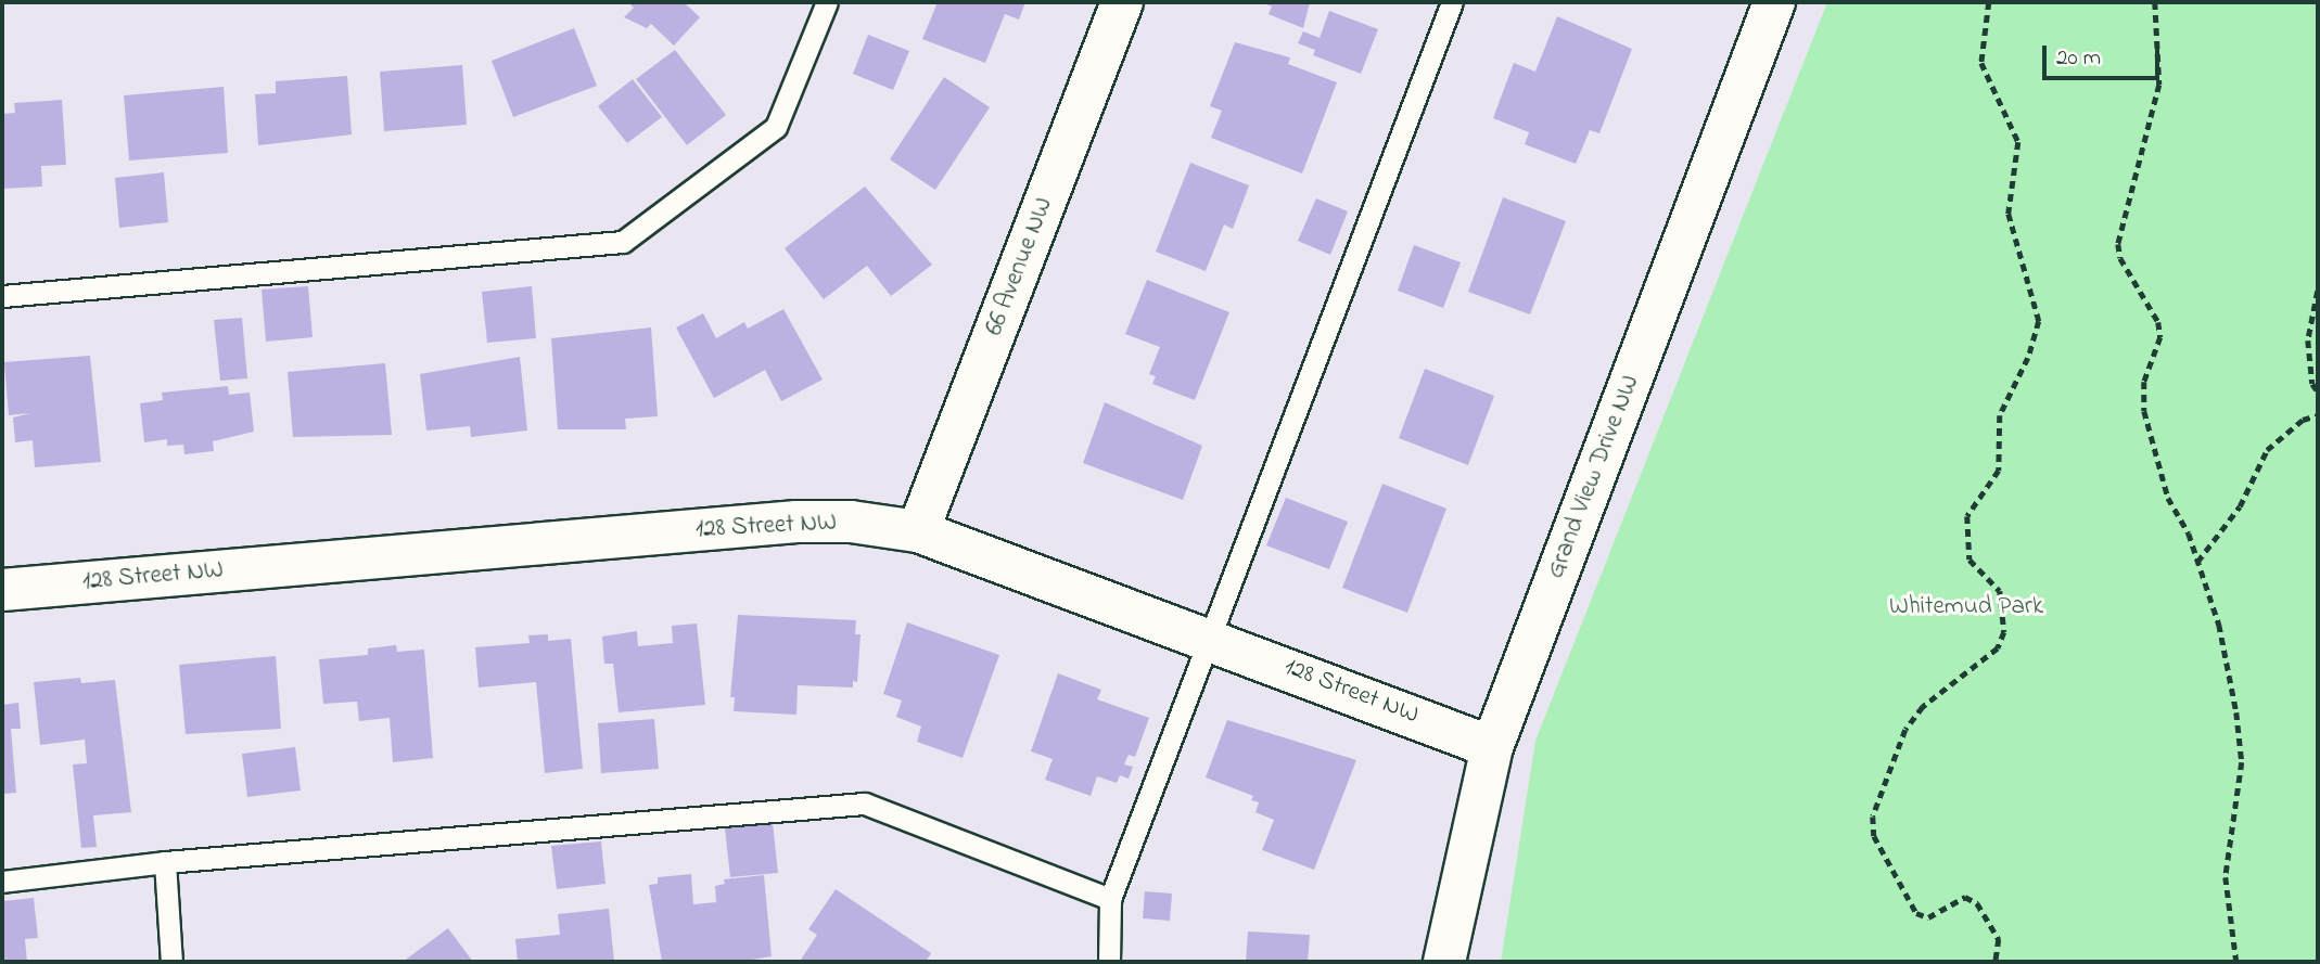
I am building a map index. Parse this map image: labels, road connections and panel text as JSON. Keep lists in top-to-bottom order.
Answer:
{
  "streets": {
    "street": ["66 Avenue NW", "Grand View Drive NW", "128 Street NW"]
  },
  "crossings": [
    ["66 Avenue NW", "128 Street NW"],
    ["Grand View Drive NW", "128 Street NW"]
  ],
  "parks": ["Whitemud Park"],
  "scale_bar": "20 m"
}
